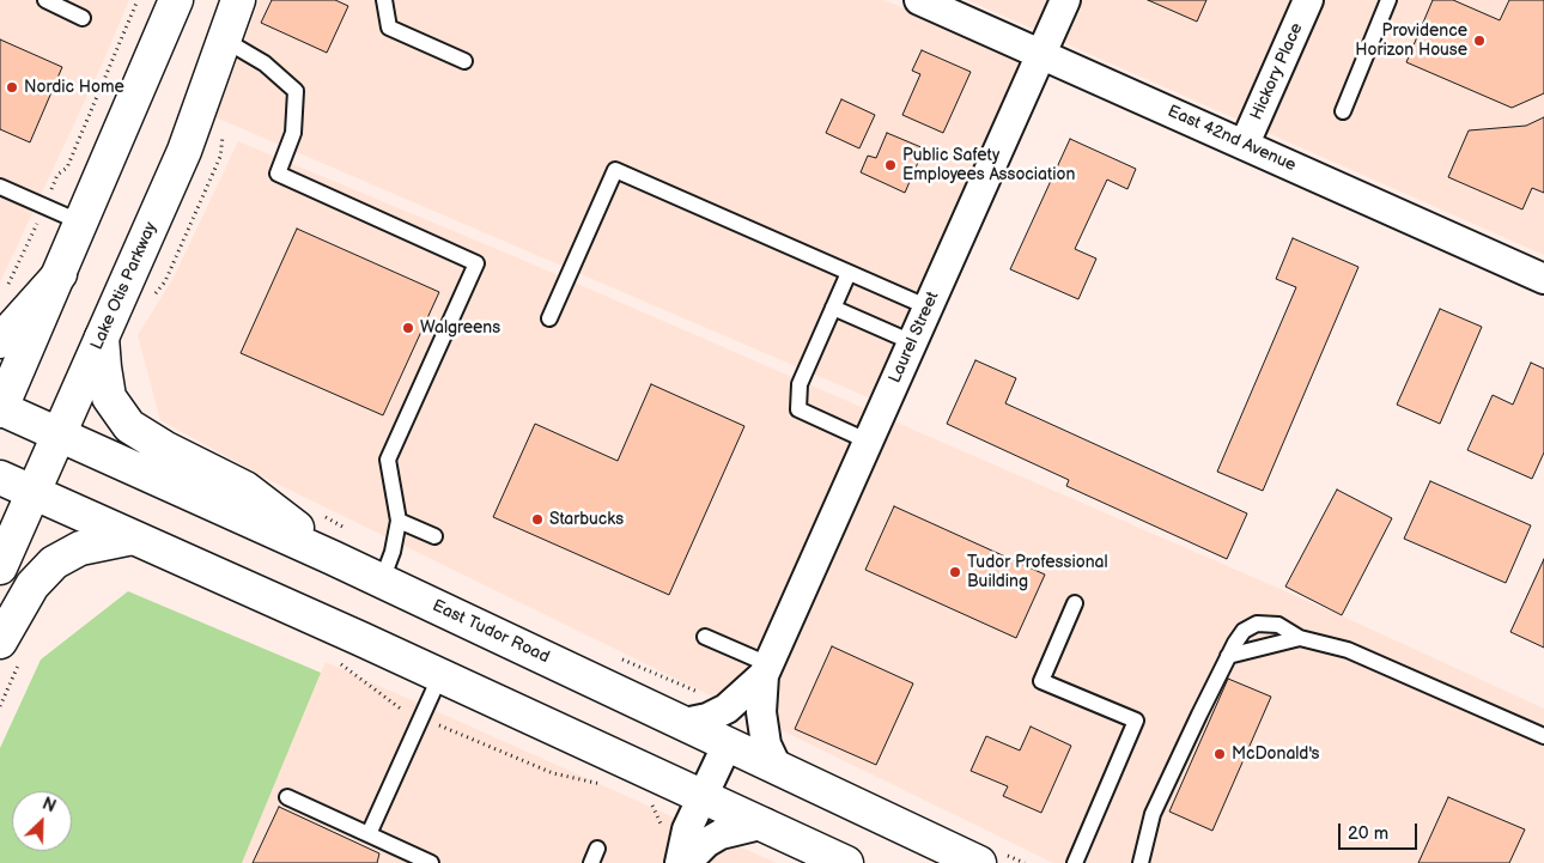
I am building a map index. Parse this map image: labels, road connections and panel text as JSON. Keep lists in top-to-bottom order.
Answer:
{
  "streets": {
    "main road": ["Lake Otis Parkway", "East Tudor Road"],
    "street": ["Hickory Place", "East 42nd Avenue", "Laurel Street"]
  },
  "crossings": [
    ["Hickory Place", "East 42nd Avenue"],
    ["East 42nd Avenue", "Laurel Street"],
    ["Lake Otis Parkway", "East Tudor Road"],
    ["Laurel Street", "East Tudor Road"]
  ],
  "places": [
    "Providence Horizon House",
    "Nordic Home",
    "Public Safety Employees Association",
    "Walgreens",
    "Starbucks",
    "Tudor Professional Building",
    "McDonald's"
  ],
  "scale_bar": "20 m",
  "north": "top right"
}
